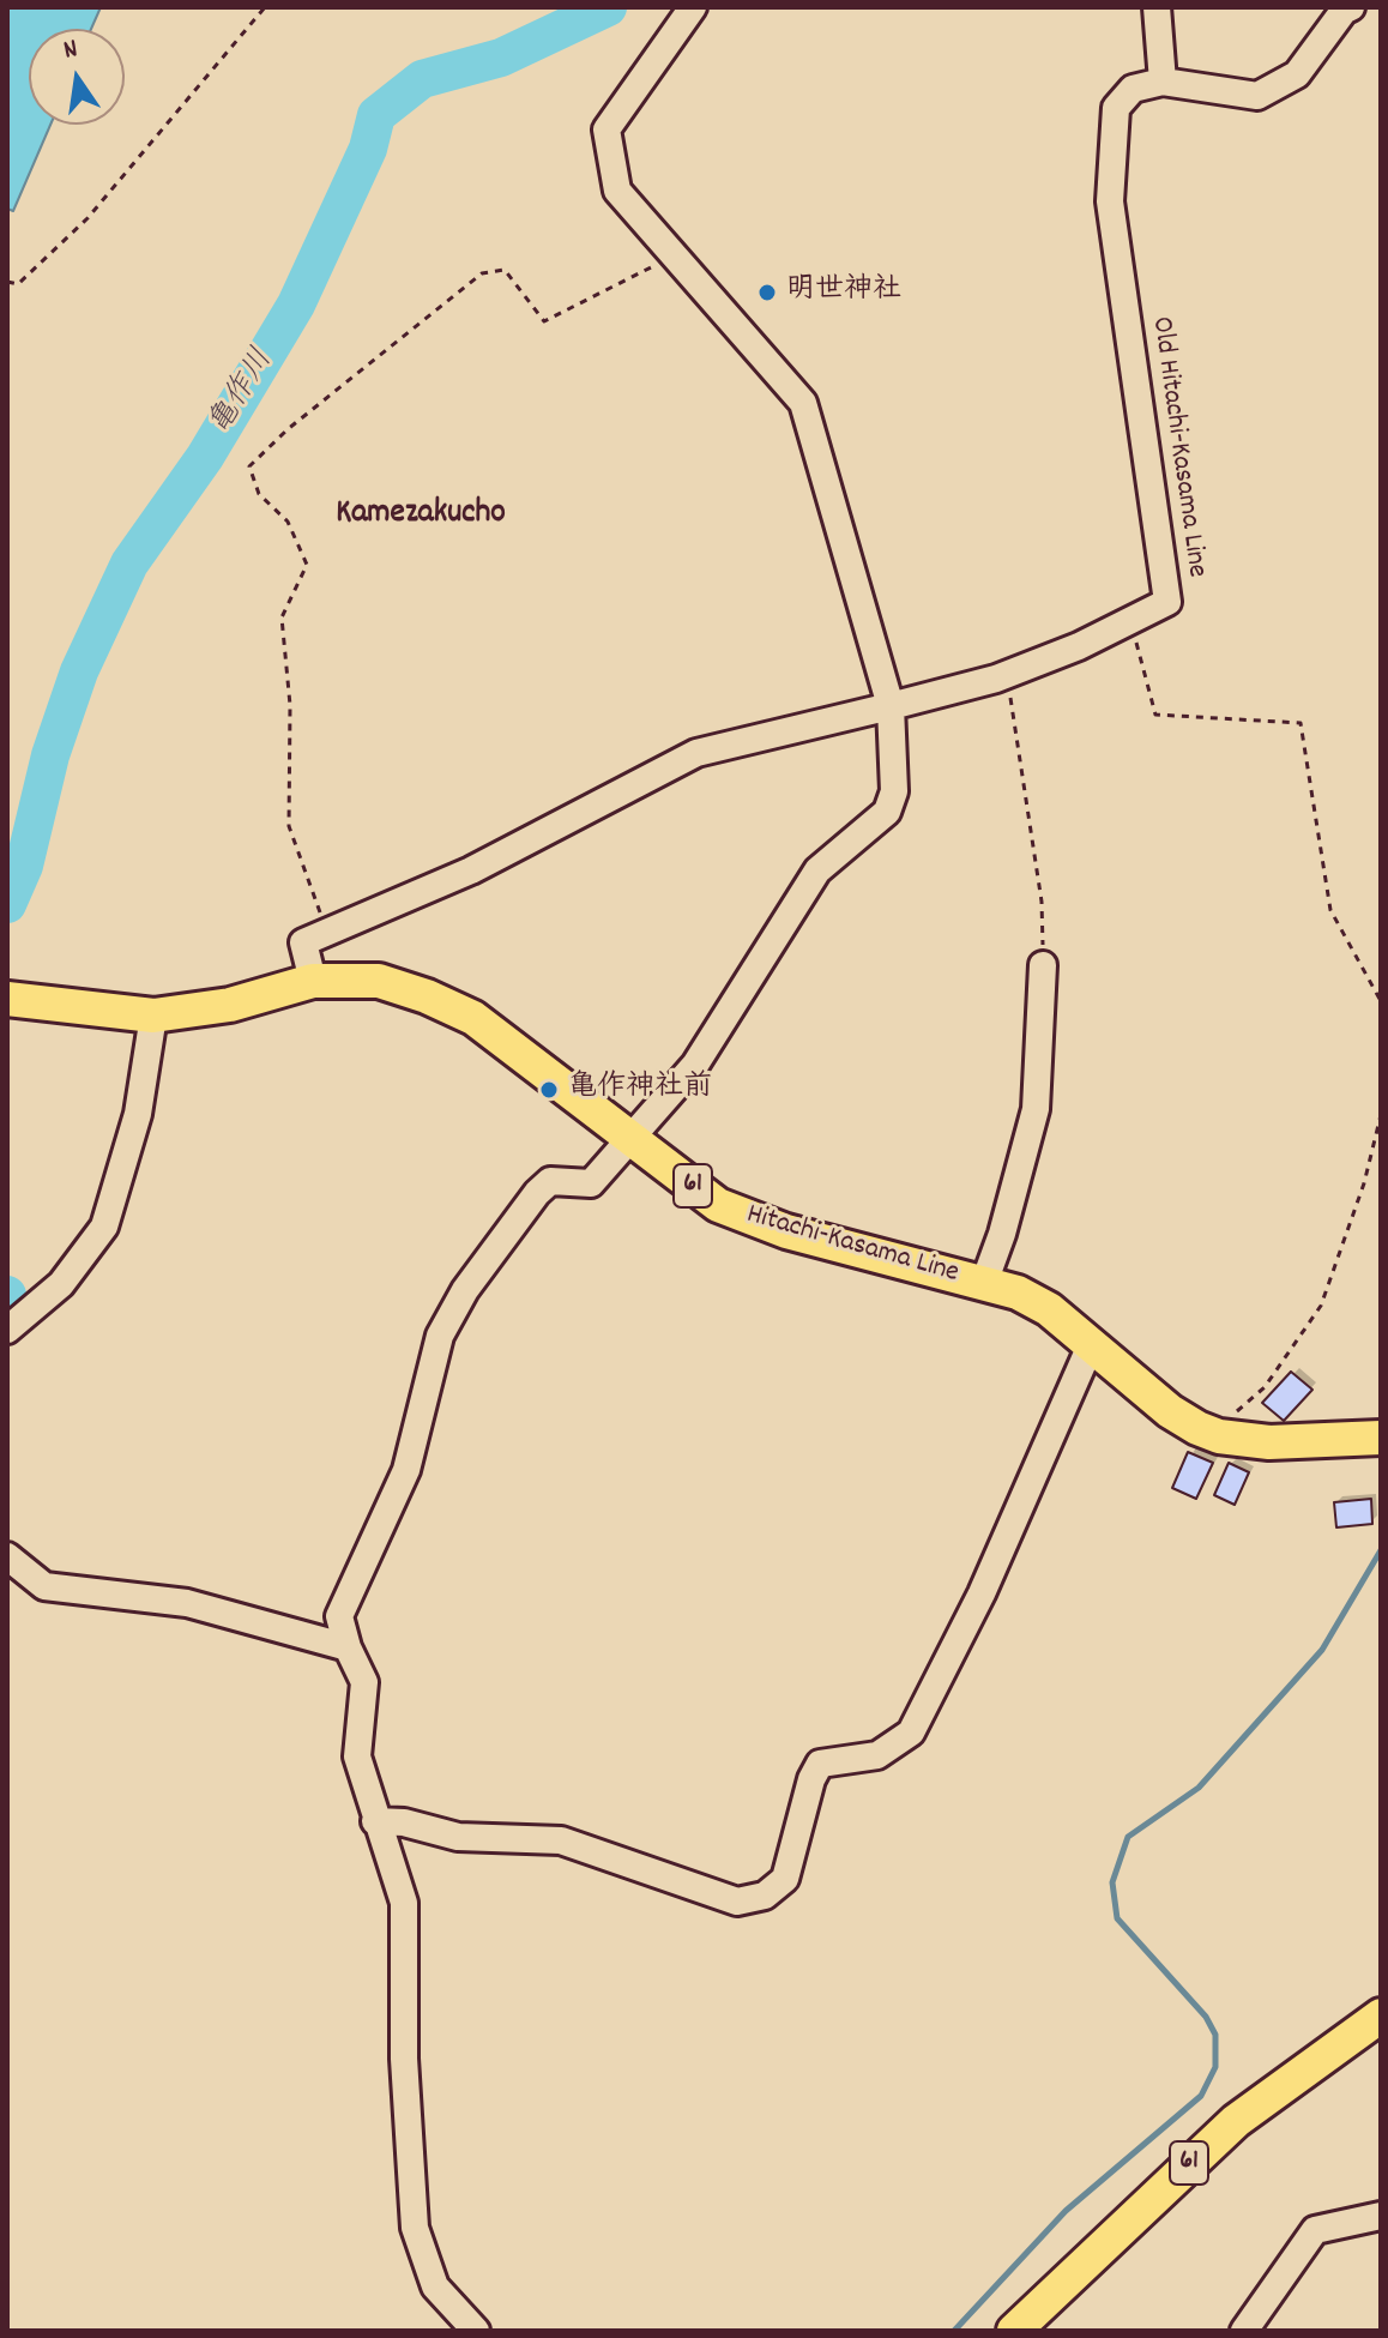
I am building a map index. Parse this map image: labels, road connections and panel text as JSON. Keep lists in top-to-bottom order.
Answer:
{
  "streets": {
    "main road": ["61", "Hitachi-Kasama Line"],
    "street": ["Old Hitachi-Kasama Line"]
  },
  "districts": ["Kamezakucho"],
  "water": ["亀作川"],
  "places": ["明世神社", "亀作神社前"],
  "north": "top"
}
